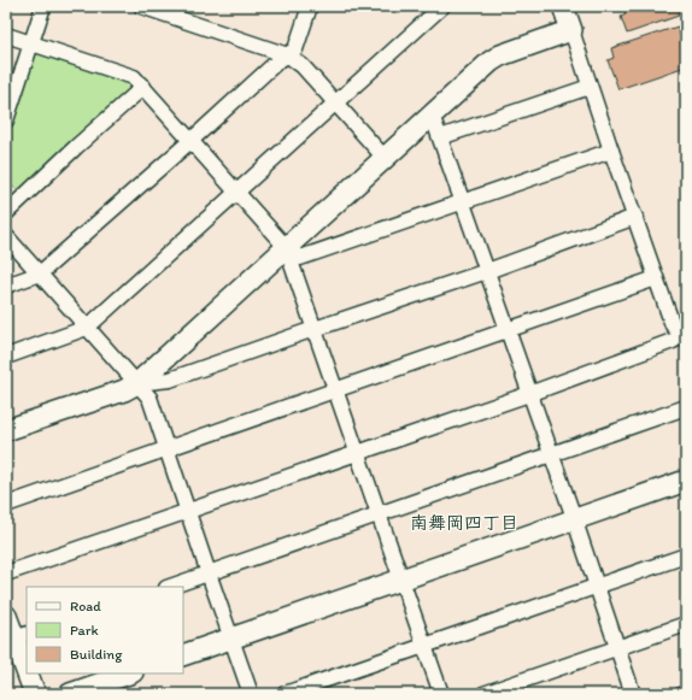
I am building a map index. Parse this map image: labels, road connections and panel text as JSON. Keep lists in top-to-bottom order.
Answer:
{
  "districts": ["南舞岡四丁目"],
  "legend": ["Road", "Park", "Building"]
}
